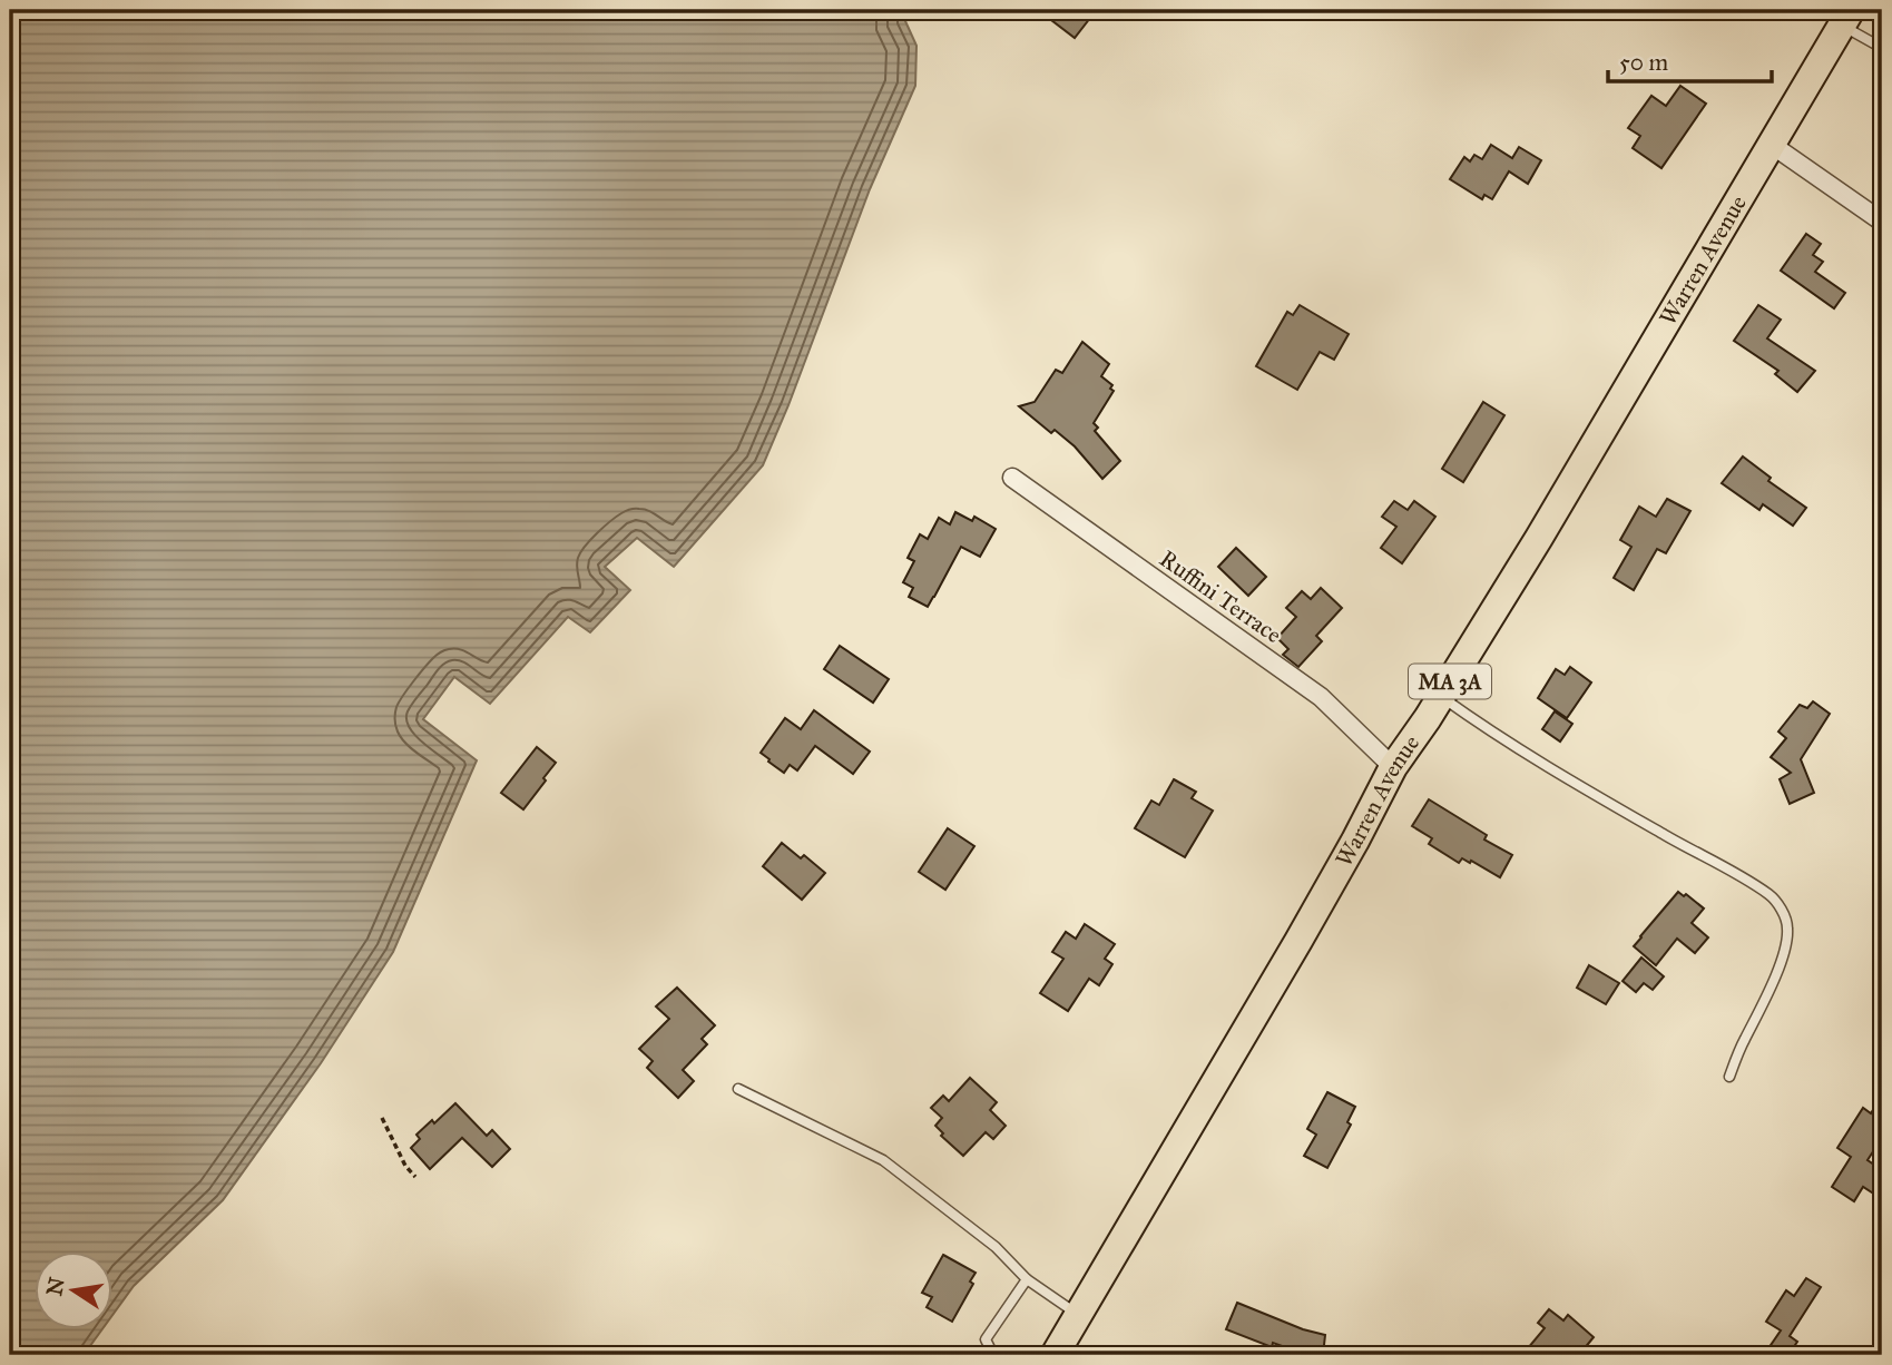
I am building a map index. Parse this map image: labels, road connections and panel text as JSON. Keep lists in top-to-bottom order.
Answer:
{
  "streets": {
    "main road": ["Warren Avenue", "MA 3A"],
    "street": ["Ruffini Terrace"]
  },
  "crossings": [
    ["Warren Avenue", "Ruffini Terrace"]
  ],
  "scale_bar": "50 m",
  "north": "left"
}
